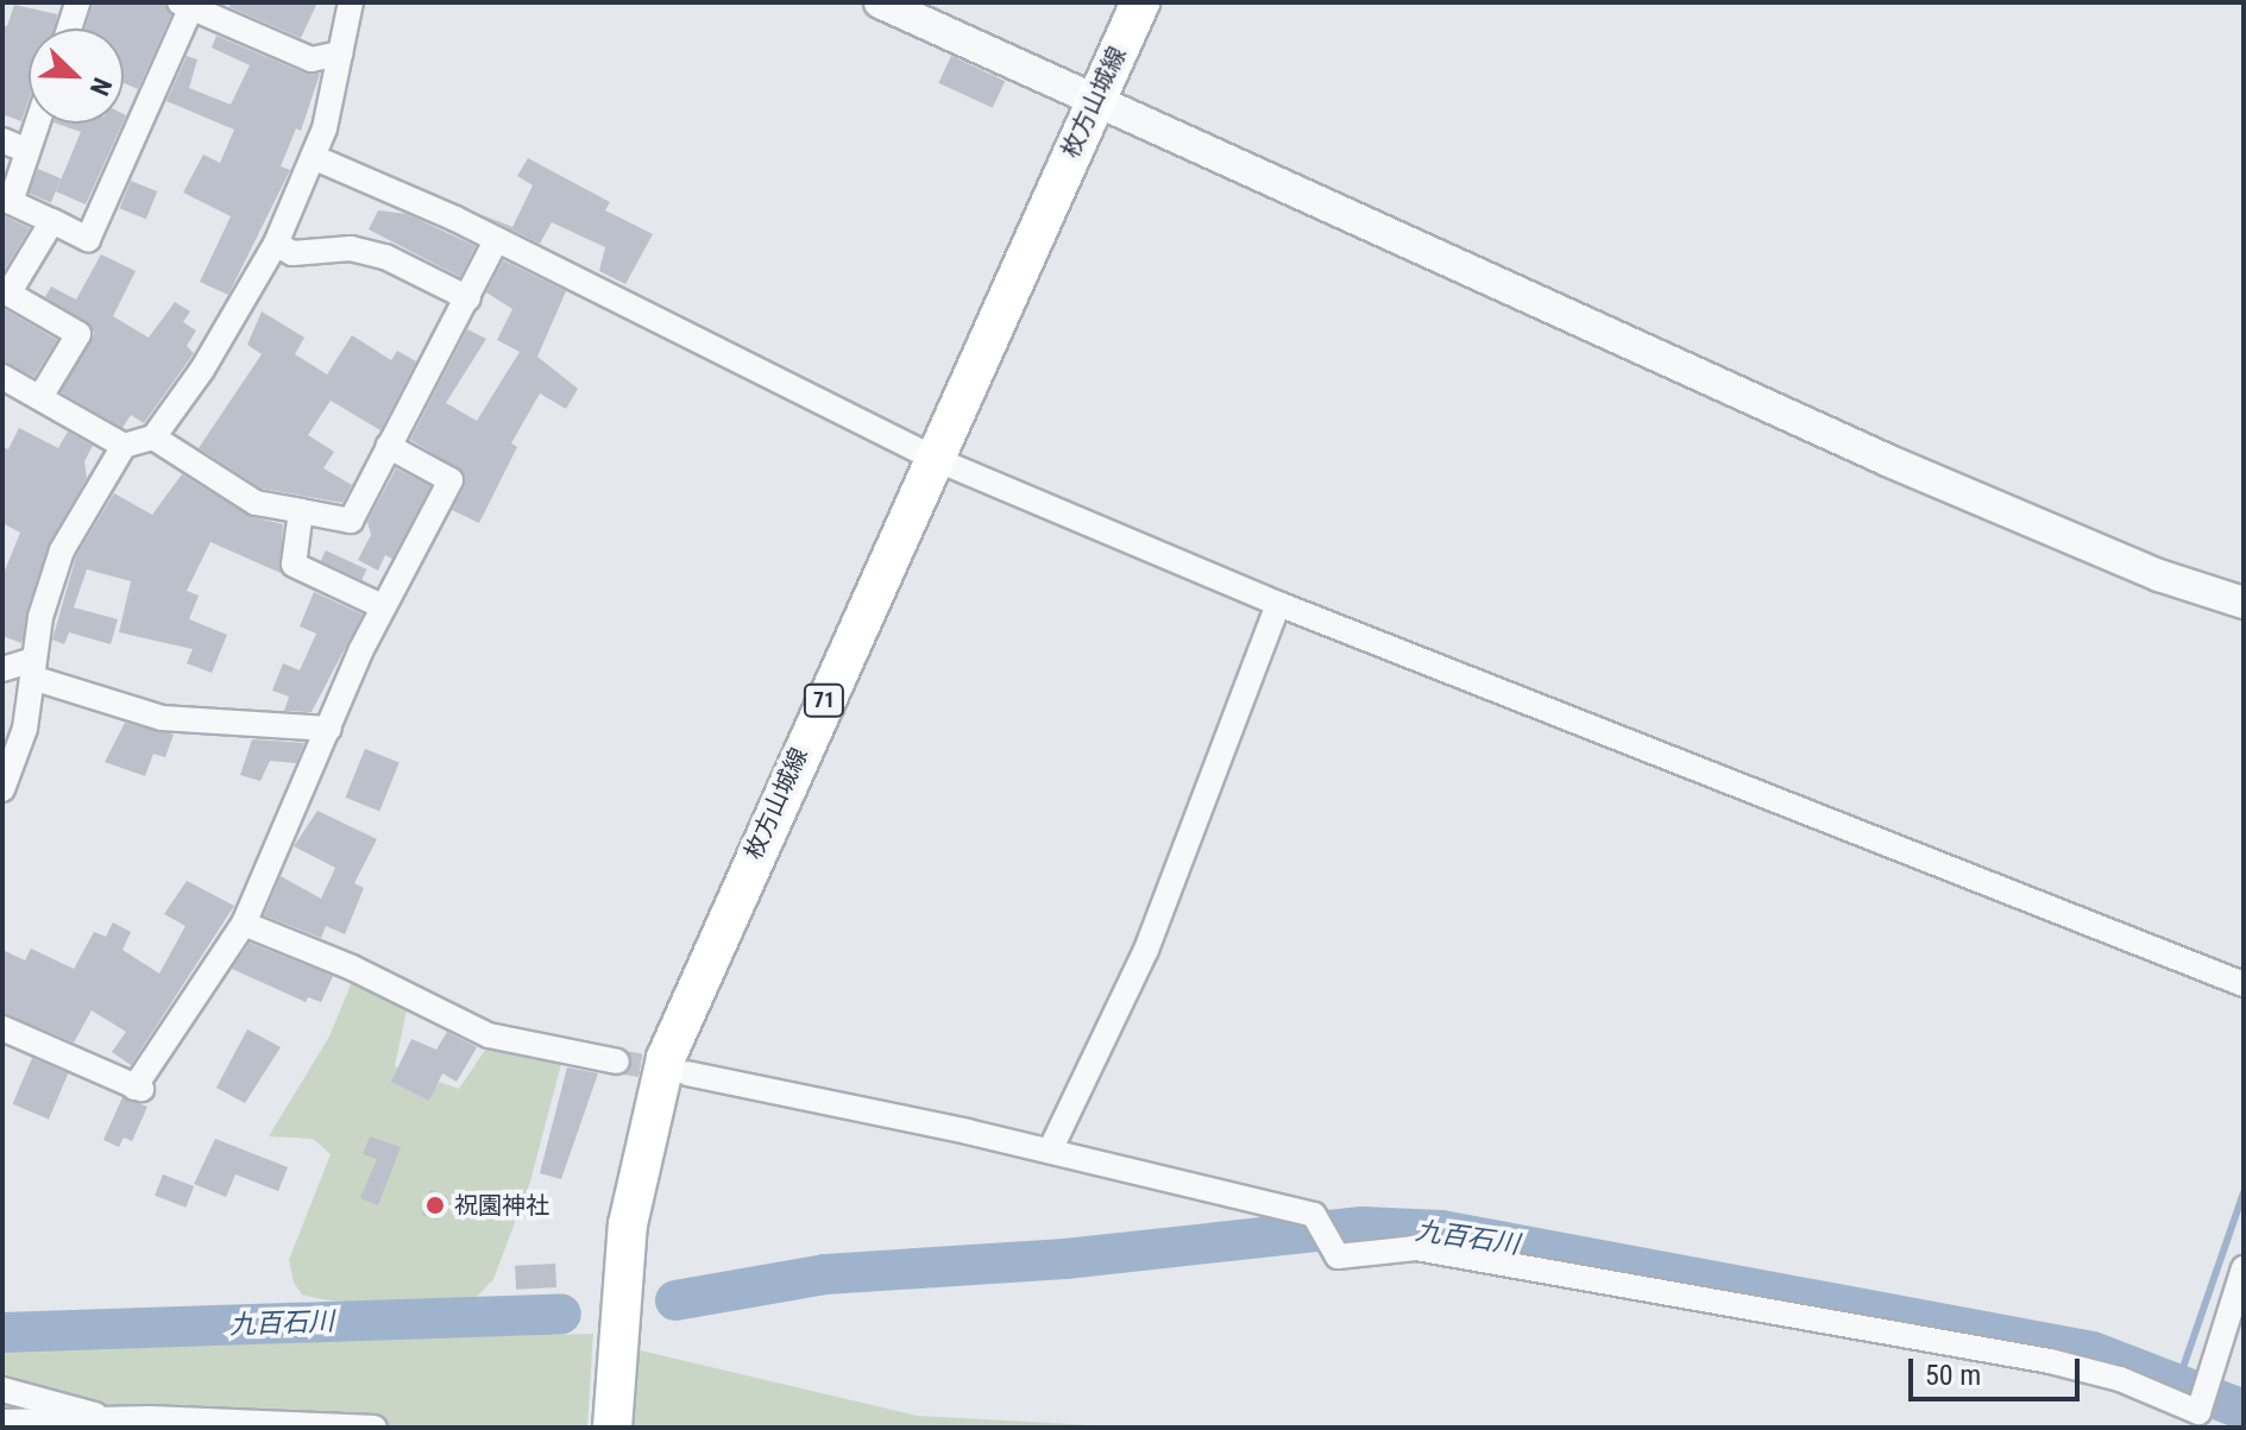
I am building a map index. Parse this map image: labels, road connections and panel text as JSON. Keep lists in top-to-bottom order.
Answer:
{
  "streets": {
    "main road": ["枚方山城線", "71"]
  },
  "water": ["九百石川"],
  "places": ["祝園神社"],
  "scale_bar": "50 m",
  "north": "bottom right"
}
